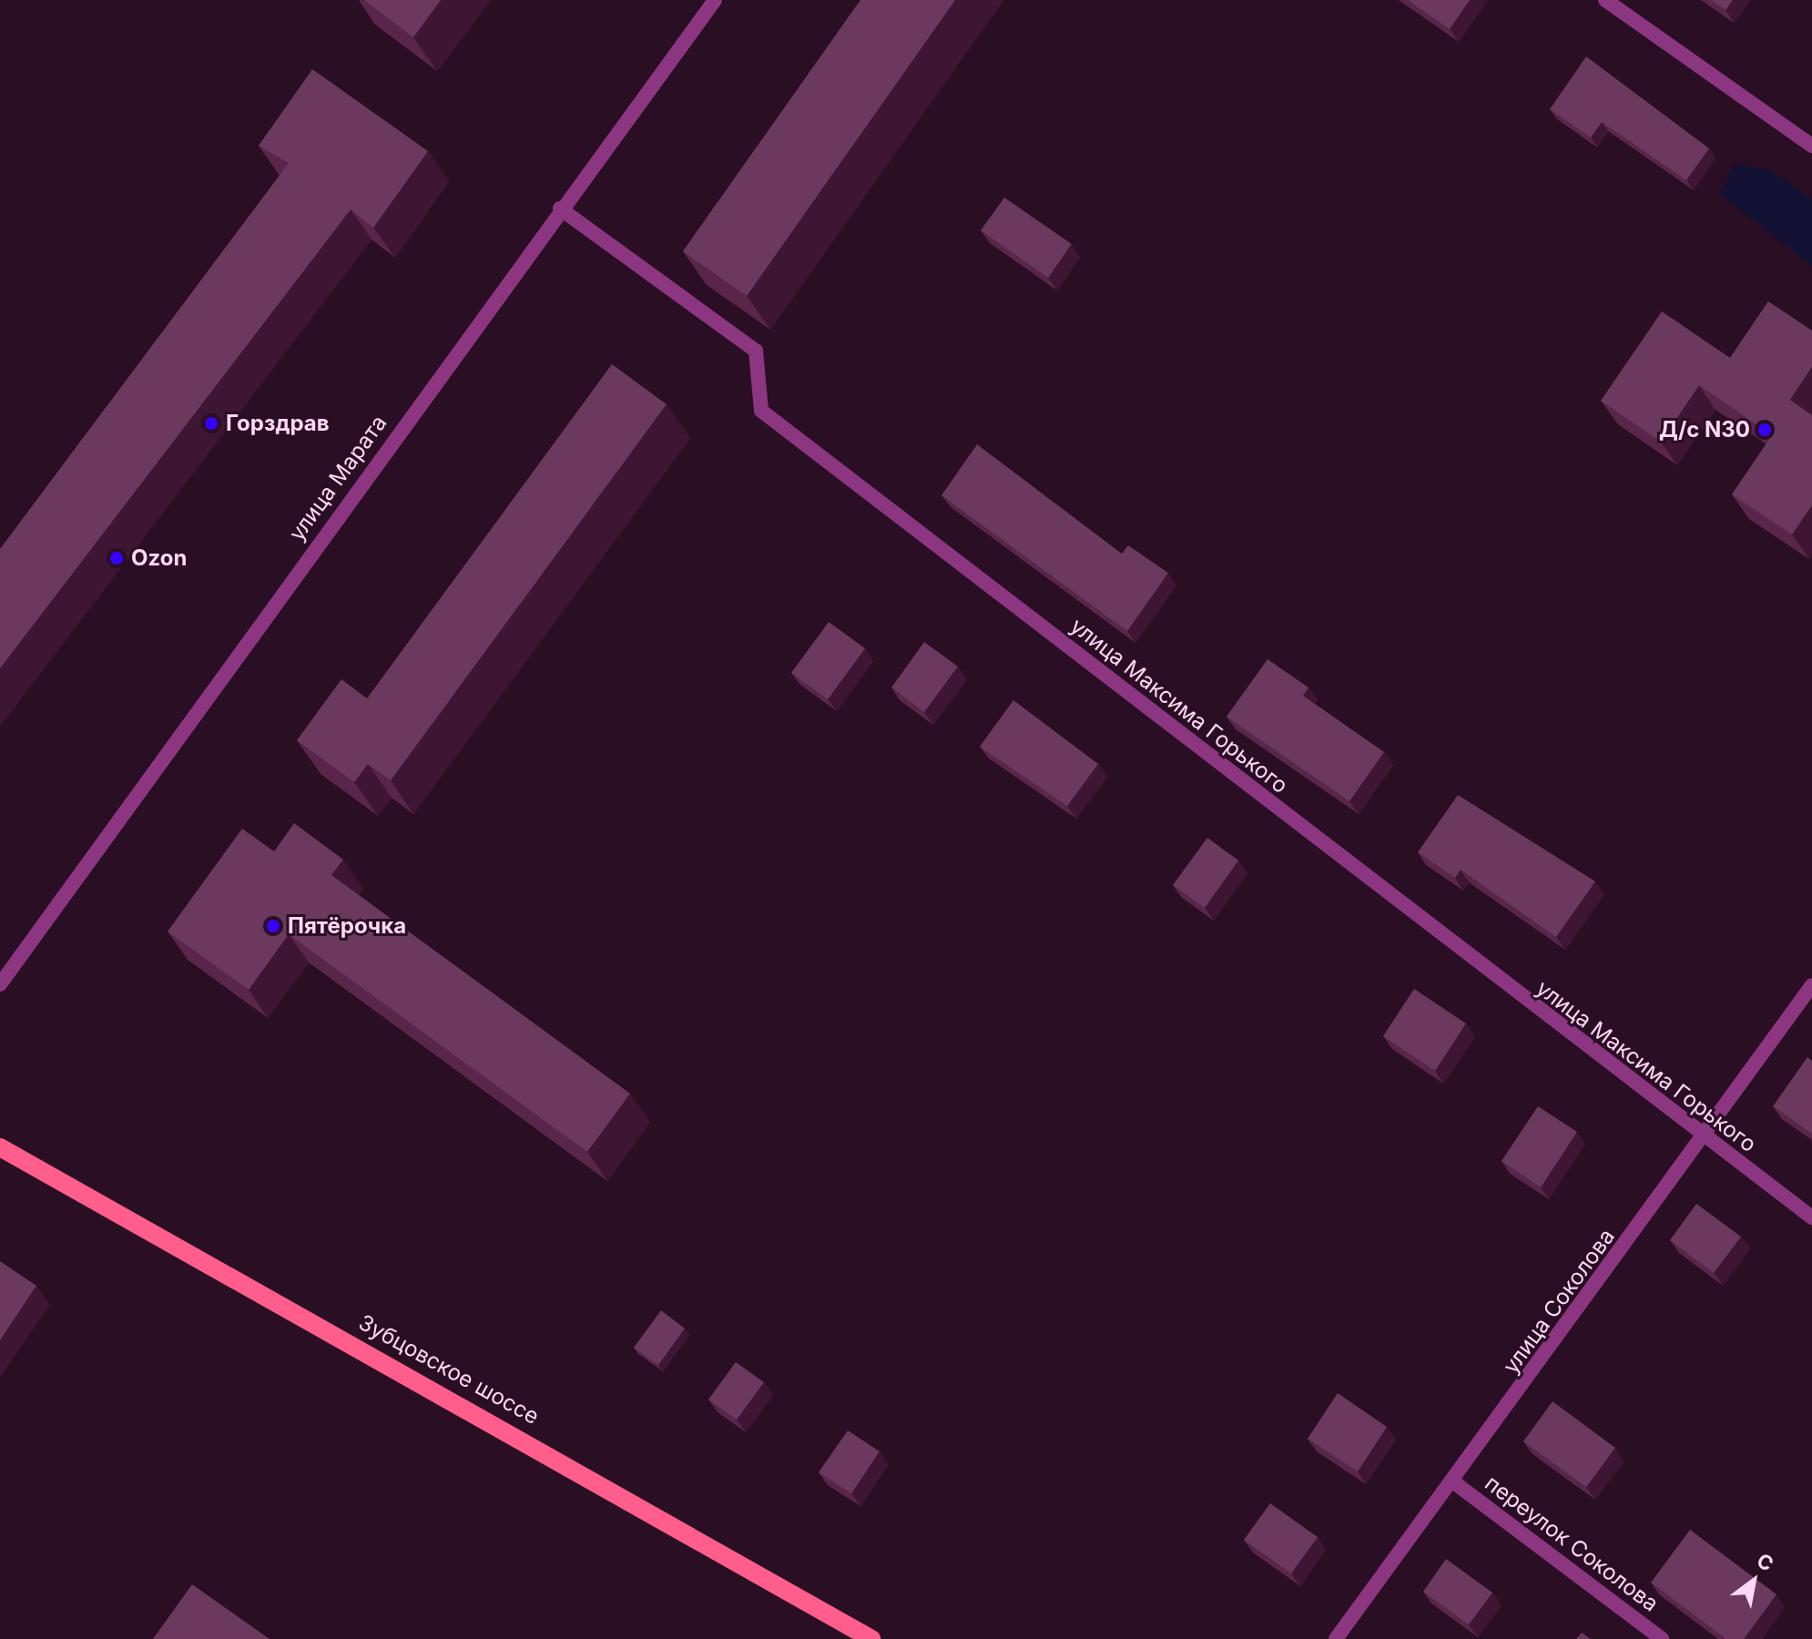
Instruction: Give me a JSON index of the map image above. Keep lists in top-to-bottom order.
{
  "streets": {
    "main road": ["Зубцовское шоссе"],
    "street": [
      "улица Марата",
      "улица Максима Горького",
      "улица Соколова",
      "переулок Соколова"
    ]
  },
  "crossings": [
    ["улица Марата", "улица Максима Горького"],
    ["улица Максима Горького", "улица Соколова"],
    ["улица Соколова", "переулок Соколова"]
  ],
  "places": [
    "Горздрав",
    "Д/с N30",
    "Ozon",
    "Пятёрочка"
  ],
  "north": "top right"
}
